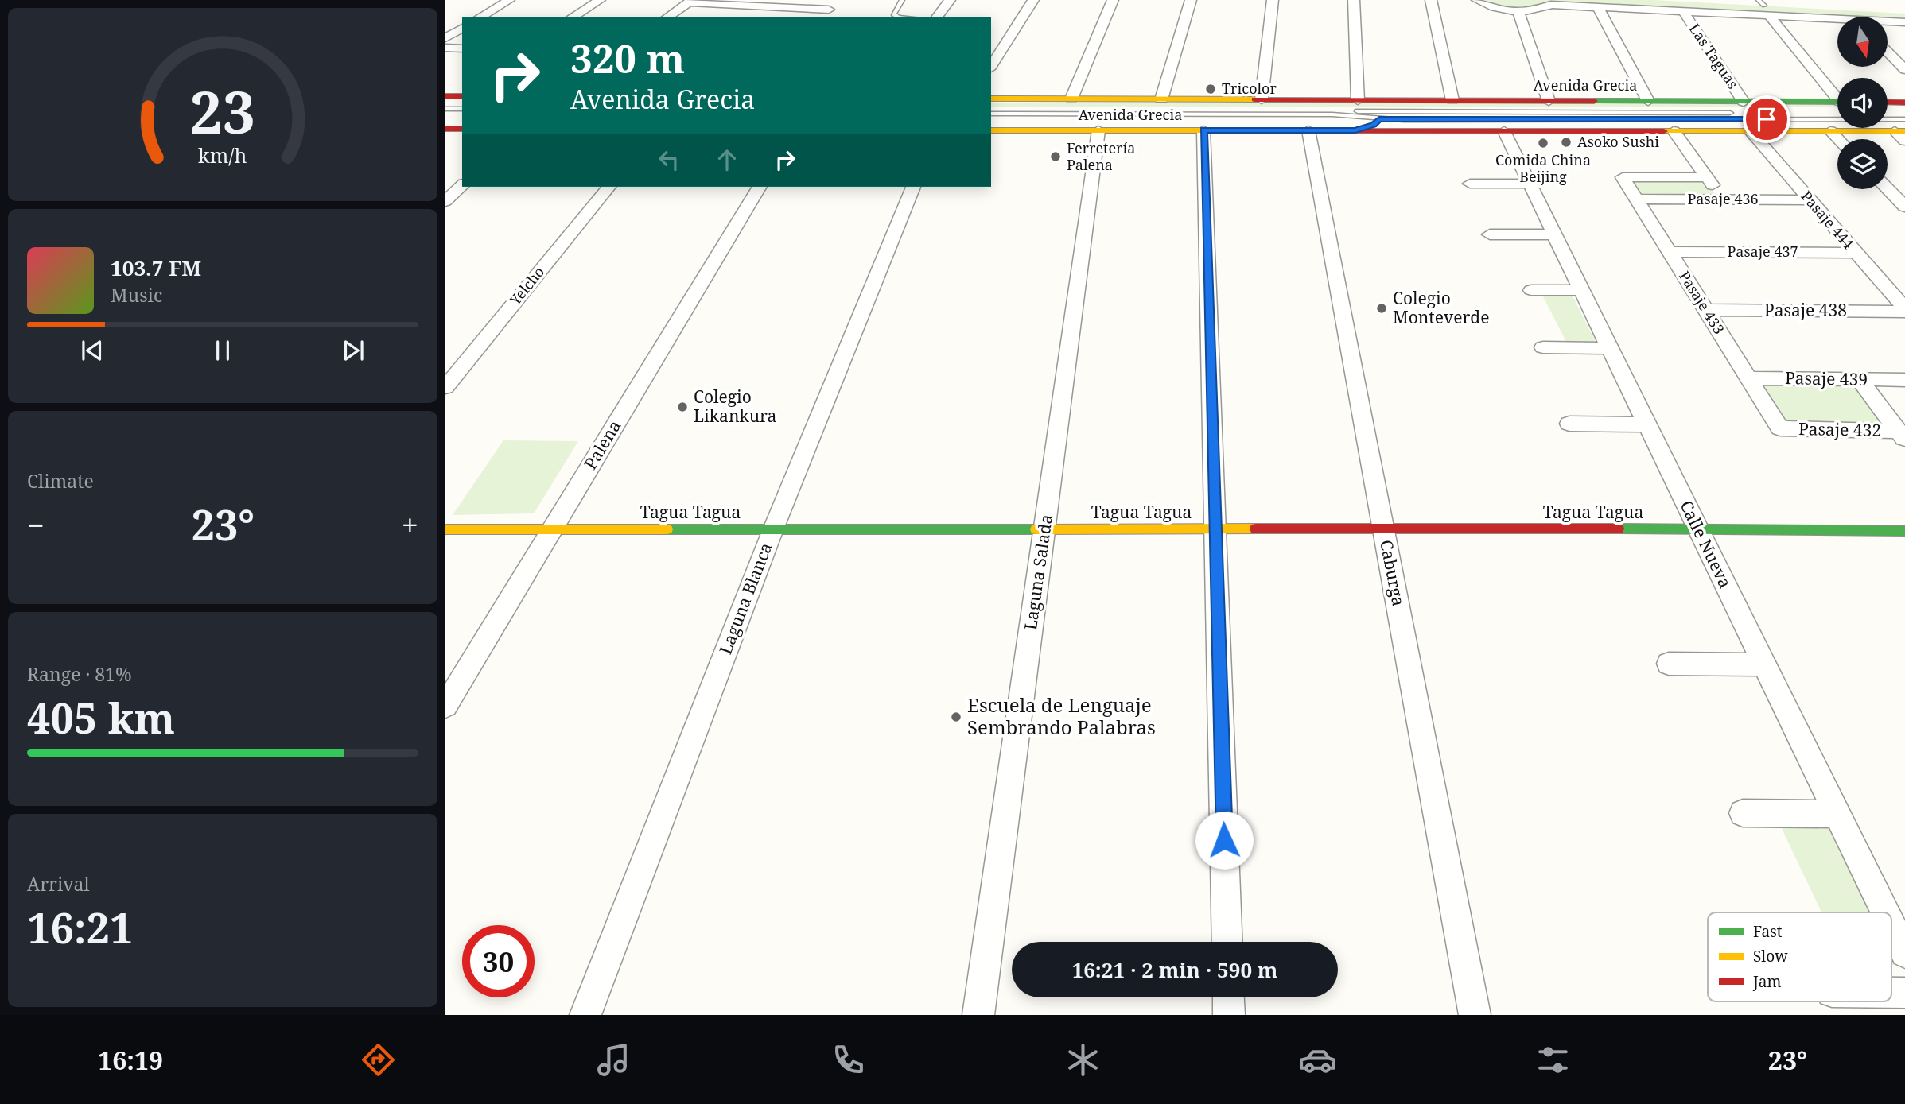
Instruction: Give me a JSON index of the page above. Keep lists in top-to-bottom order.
{
  "streets": {
    "main road": ["Avenida Grecia", "Tagua Tagua"],
    "street": [
      "Las Taguas",
      "Pasaje 436",
      "Pasaje 444",
      "Pasaje 437",
      "Yelcho",
      "Pasaje 433",
      "Pasaje 438",
      "Pasaje 439",
      "Pasaje 432",
      "Palena",
      "Calle Nueva",
      "Laguna Salada",
      "Caburga",
      "Laguna Blanca"
    ]
  },
  "crossings": [
    ["Las Taguas", "Avenida Grecia"],
    ["Avenida Grecia", "Pasaje 444"],
    ["Avenida Grecia", "Calle Nueva"],
    ["Avenida Grecia", "Laguna Salada"],
    ["Avenida Grecia", "Caburga"],
    ["Pasaje 436", "Pasaje 444"],
    ["Pasaje 436", "Pasaje 433"],
    ["Pasaje 444", "Pasaje 437"],
    ["Pasaje 444", "Pasaje 438"],
    ["Pasaje 437", "Pasaje 433"],
    ["Pasaje 433", "Pasaje 438"],
    ["Pasaje 433", "Pasaje 439"],
    ["Pasaje 433", "Pasaje 432"],
    ["Palena", "Tagua Tagua"],
    ["Tagua Tagua", "Calle Nueva"],
    ["Tagua Tagua", "Laguna Salada"],
    ["Tagua Tagua", "Caburga"],
    ["Tagua Tagua", "Laguna Blanca"]
  ],
  "places": [
    "Tricolor",
    "Asoko Sushi",
    "Comida China Beijing",
    "Ferretería Palena",
    "Colegio Monteverde",
    "Colegio Likankura",
    "Escuela de Lenguaje Sembrando Palabras"
  ],
  "legend": ["Fast", "Slow", "Jam"],
  "north": "bottom",
  "page": {
    "turn": ["320 m", "Avenida Grecia"],
    "song": ["103.7 FM", "Music"],
    "tile": [
      "Climate",
      ["Range · 81%", "405 km"],
      ["Arrival", "16:21"]
    ],
    "heat": ["−", "23°", "+"],
    "limit": "30",
    "trip": "16:21 · 2 min · 590 m",
    "tabs": ["16:19", "23°"],
    "gauge": ["23", "km/h"]
  }
}
